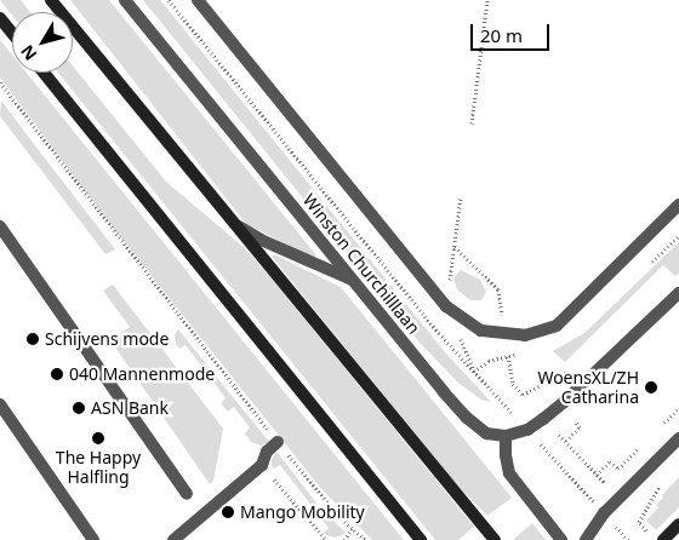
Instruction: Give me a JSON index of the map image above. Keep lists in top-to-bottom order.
{
  "streets": {
    "street": ["Winston Churchilllaan"]
  },
  "places": [
    "Schijvens mode",
    "040 Mannenmode",
    "WoensXL/ZH Catharina",
    "ASN Bank",
    "The Happy Halfling",
    "Mango Mobility"
  ],
  "scale_bar": "20 m",
  "north": "bottom left"
}
